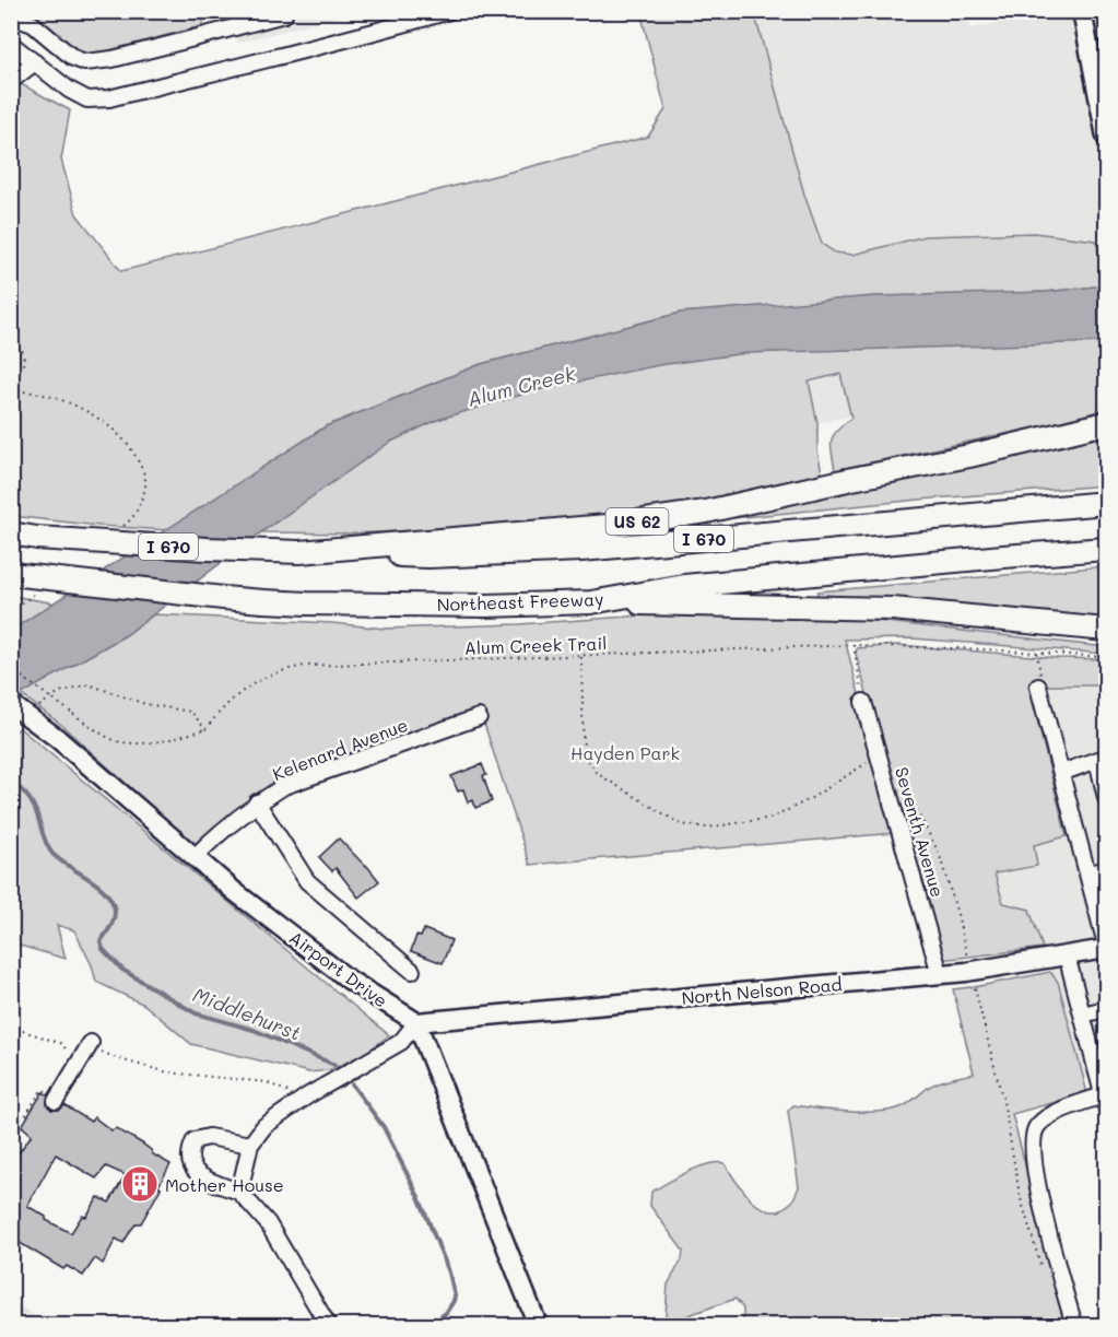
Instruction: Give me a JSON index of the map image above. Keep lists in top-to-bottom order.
{
  "streets": {
    "highway": ["US 62", "I 670", "Northeast Freeway"],
    "main road": ["Airport Drive", "North Nelson Road"],
    "street": ["Kelenard Avenue", "Seventh Avenue"],
    "path": ["Alum Creek Trail"]
  },
  "crossings": [
    ["US 62", "I 670"],
    ["Kelenard Avenue", "Airport Drive"],
    ["Seventh Avenue", "North Nelson Road"],
    ["Airport Drive", "North Nelson Road"]
  ],
  "water": ["Alum Creek", "Middlehurst"],
  "parks": ["Hayden Park"],
  "places": {
    "building": ["Mother House"]
  }
}
